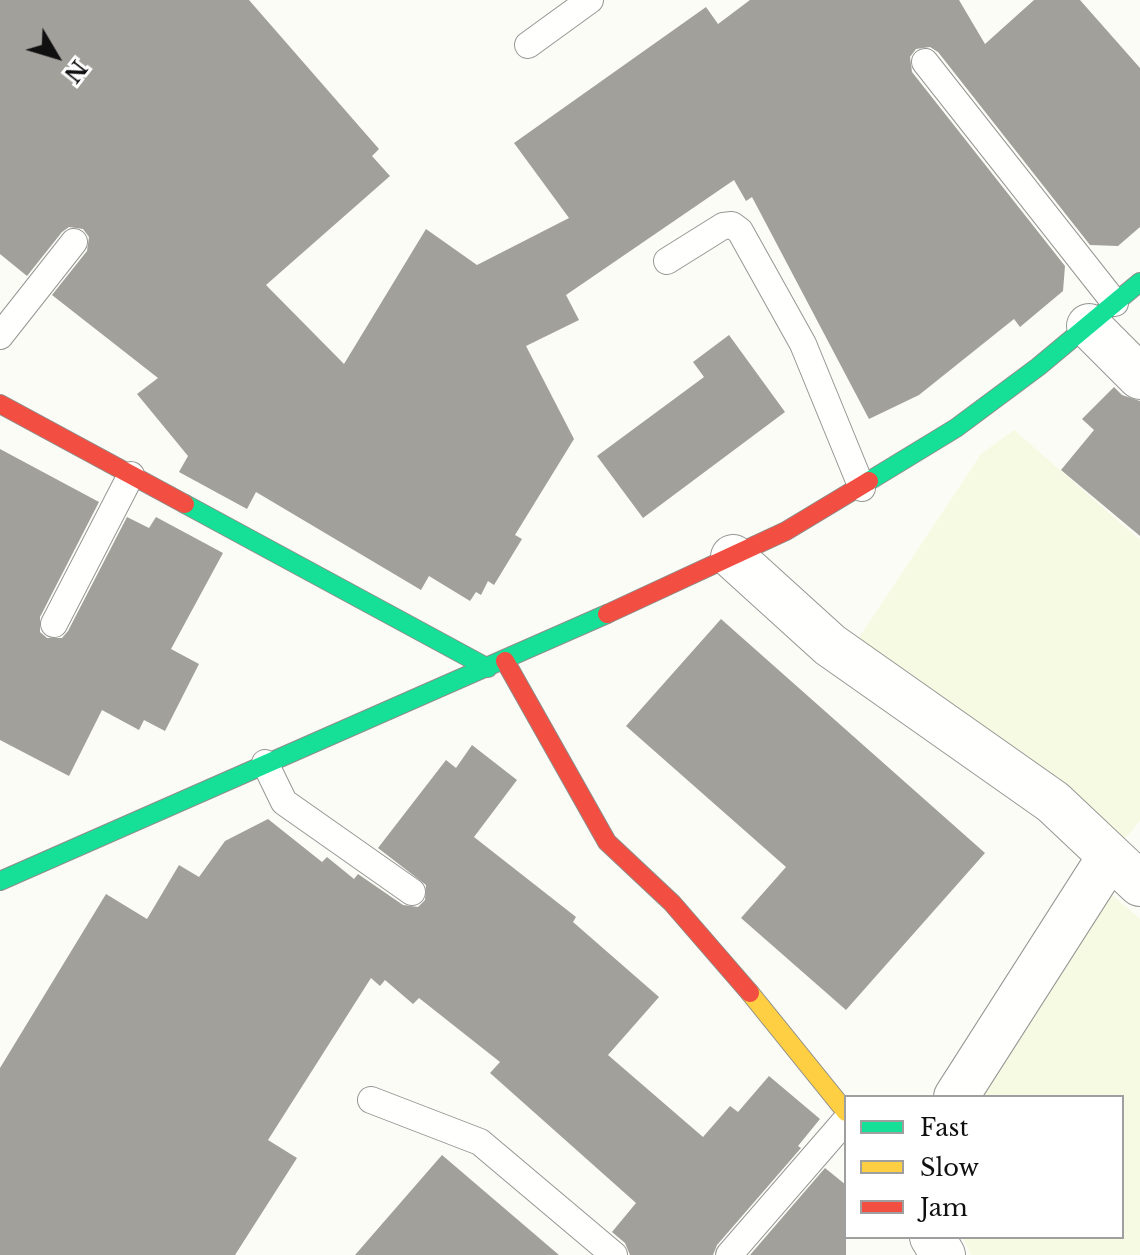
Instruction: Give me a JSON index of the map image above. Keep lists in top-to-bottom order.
{
  "legend": ["Fast", "Slow", "Jam"],
  "north": "bottom right"
}
